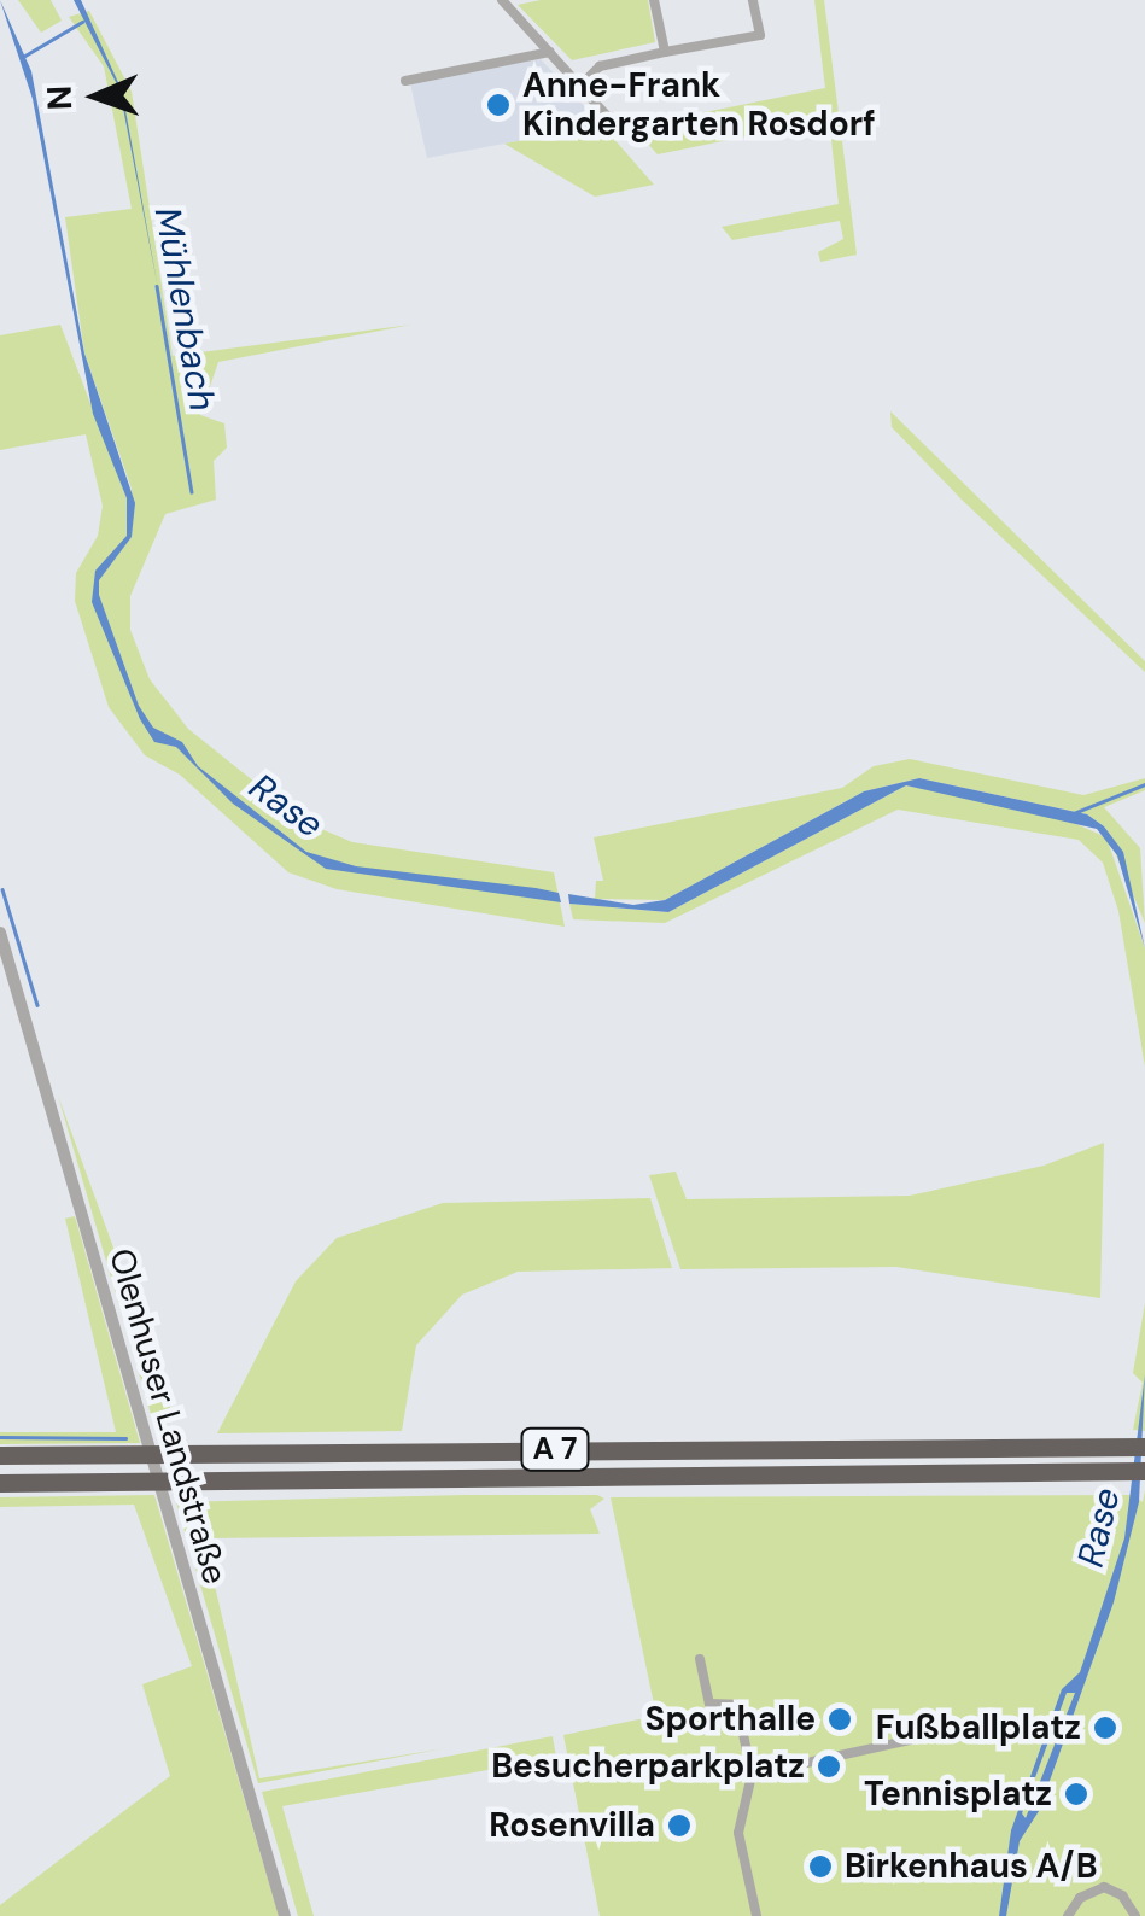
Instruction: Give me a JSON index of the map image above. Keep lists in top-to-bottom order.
{
  "streets": {
    "highway": ["A 7"],
    "street": ["Olenhuser Landstraße"]
  },
  "water": ["Mühlenbach", "Rase"],
  "places": [
    "Anne-Frank Kindergarten Rosdorf",
    "Sporthalle",
    "Fußballplatz",
    "Besucherparkplatz",
    "Tennisplatz",
    "Rosenvilla",
    "Birkenhaus A/B"
  ],
  "north": "left"
}
